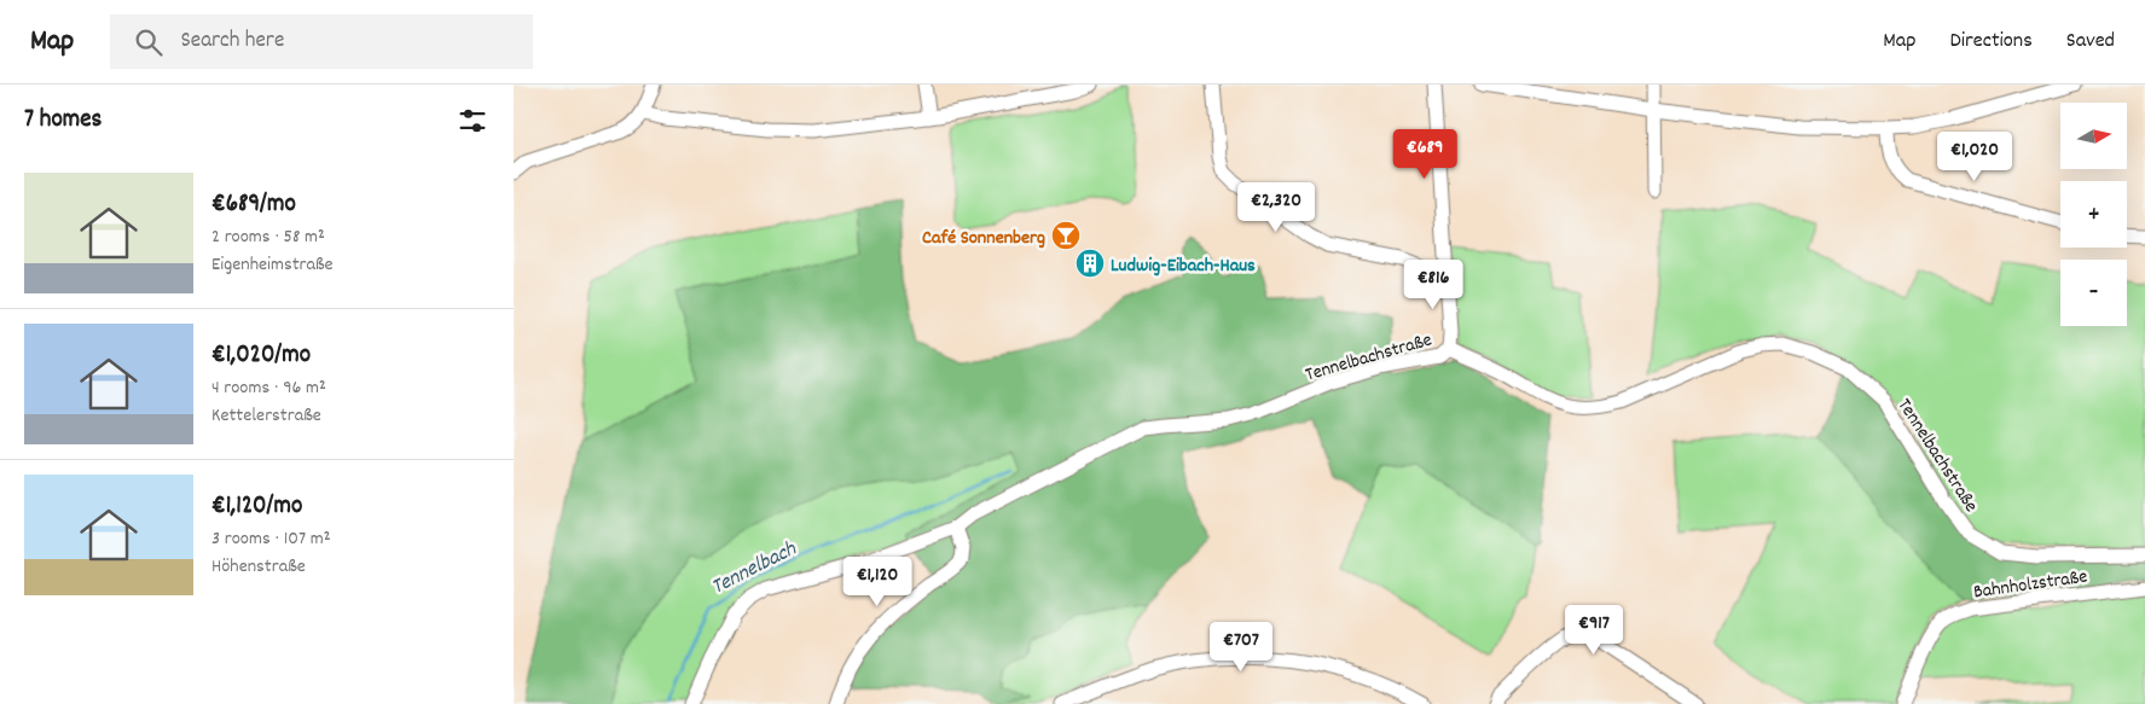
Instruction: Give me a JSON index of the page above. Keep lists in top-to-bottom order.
{
  "streets": {
    "street": ["Tennelbachstraße", "Bahnholzstraße"]
  },
  "water": ["Tennelbach"],
  "places": {
    "bar": ["Café Sonnenberg"],
    "building": ["Ludwig-Eibach-Haus"]
  },
  "north": "right",
  "page": {
    "header": "Map",
    "search": "Search here",
    "nav": ["Map", "Directions", "Saved"],
    "heading": "7 homes",
    "map_buttons": ["+", "−"],
    "price": [
      "€689",
      "€1,020",
      "€2,320",
      "€816",
      "€1,120",
      "€917",
      "€707"
    ],
    "list": [
      {
        "name": "€689/mo",
        "note": "2 rooms · 58 m² · Eigenheimstraße"
      },
      {
        "name": "€1,020/mo",
        "note": "4 rooms · 96 m² · Kettelerstraße"
      },
      {
        "name": "€1,120/mo",
        "note": "3 rooms · 107 m² · Höhenstraße"
      }
    ]
  }
}
